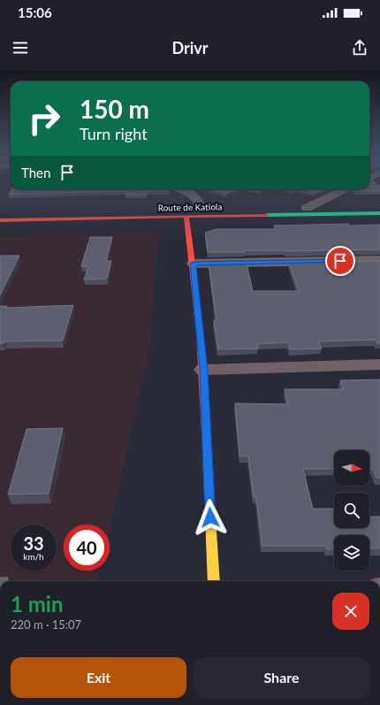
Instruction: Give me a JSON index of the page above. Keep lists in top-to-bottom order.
{
  "streets": {
    "main road": ["Route de Katiola"]
  },
  "north": "right",
  "page": {
    "status": "15:06",
    "header": "Drivr",
    "turn": ["150 m", "Turn right"],
    "then": "Then",
    "speed": "33 km/h",
    "limit": "40",
    "heading": ["1 min", "220 m · 15:07"],
    "buttons": ["Exit", "Share"]
  }
}
